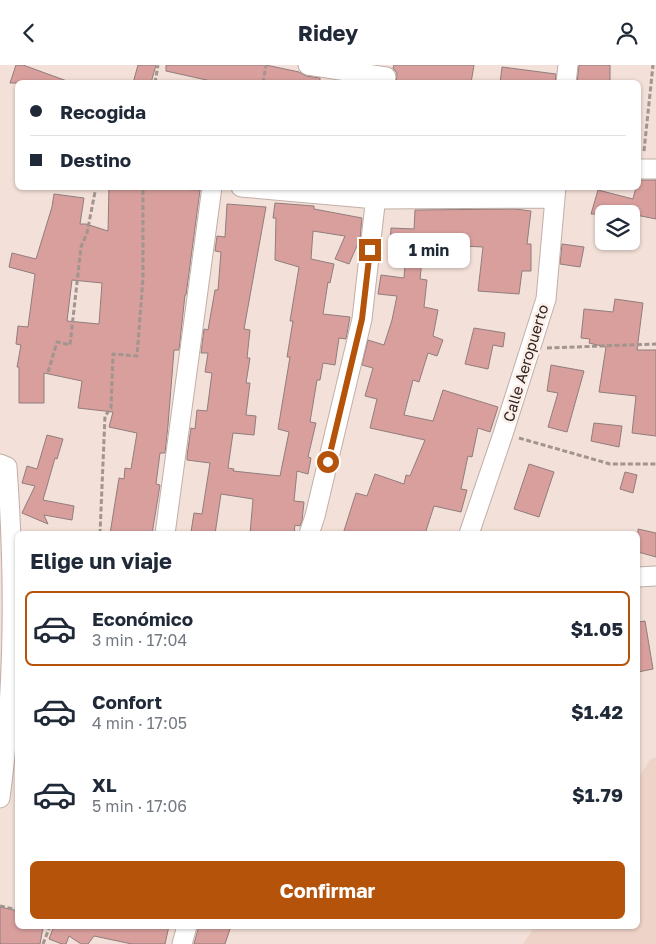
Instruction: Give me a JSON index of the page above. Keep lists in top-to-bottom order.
{
  "streets": {
    "street": ["Calle Aeropuerto"]
  },
  "page": {
    "header": "Ridey",
    "banner": ["Recogida", "Destino"],
    "bubble": "1 min",
    "heading": "Elige un viaje",
    "list": [
      {
        "name": "Económico",
        "note": "3 min · 17:04",
        "value": "$1.05"
      },
      {
        "name": "Confort",
        "note": "4 min · 17:05",
        "value": "$1.42"
      },
      {
        "name": "XL",
        "note": "5 min · 17:06",
        "value": "$1.79"
      }
    ],
    "buttons": "Confirmar"
  }
}
